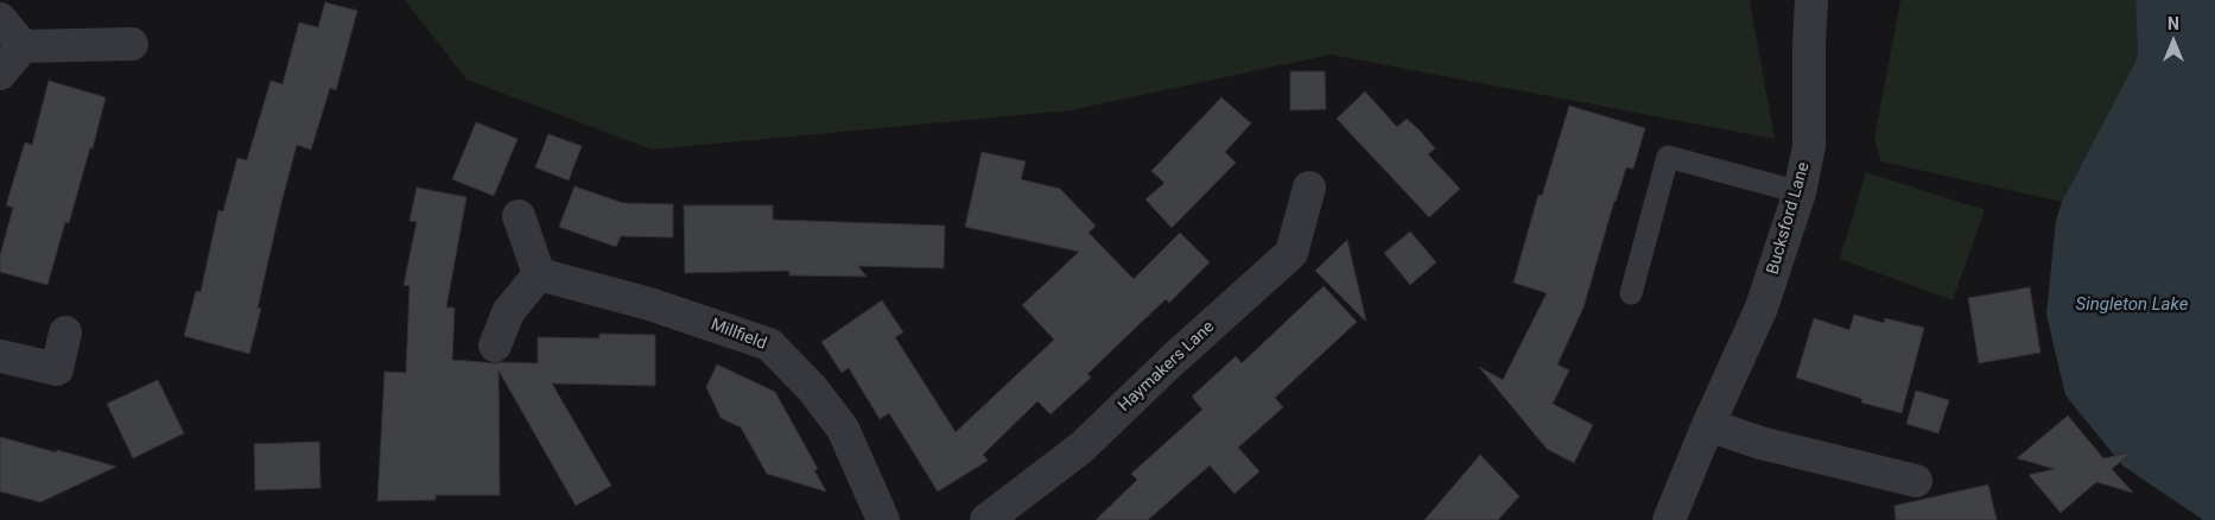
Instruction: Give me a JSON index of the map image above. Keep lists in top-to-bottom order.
{
  "streets": {
    "street": ["Bucksford Lane", "Millfield", "Haymakers Lane"]
  },
  "water": ["Singleton Lake"],
  "north": "top"
}
